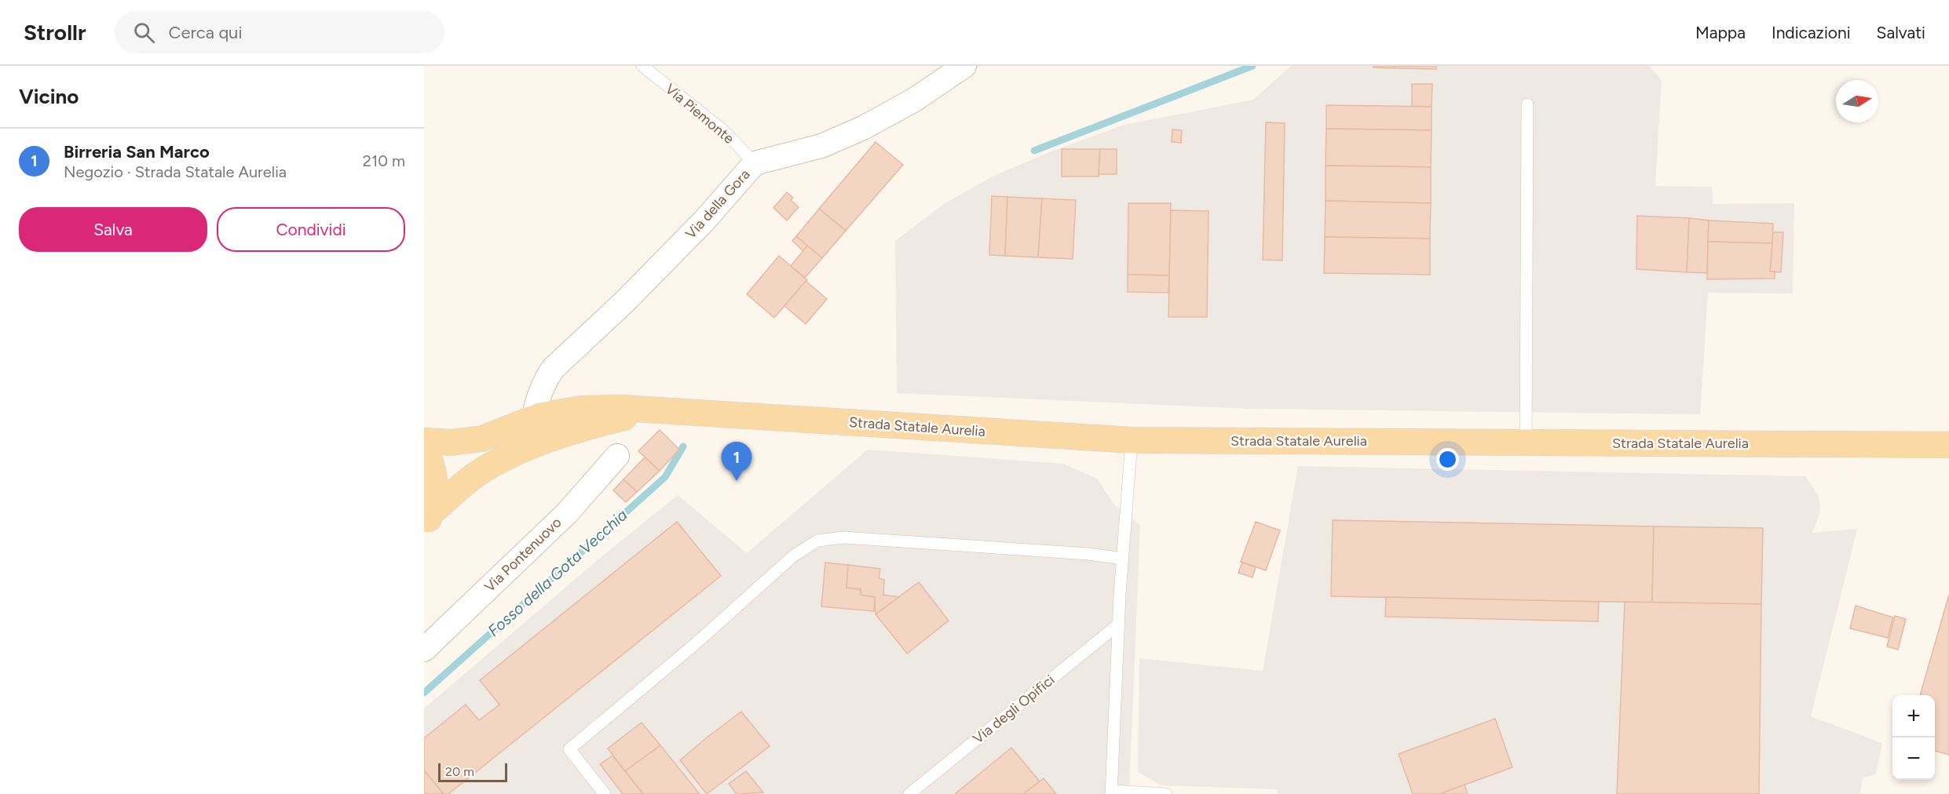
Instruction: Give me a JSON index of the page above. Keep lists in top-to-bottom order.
{
  "streets": {
    "main road": ["Strada Statale Aurelia"],
    "street": ["Via della Gora", "Via Pontenuovo"],
    "lane": ["Via Piemonte", "Via degli Opifici"]
  },
  "crossings": [
    ["Via Piemonte", "Via della Gora"],
    ["Via della Gora", "Strada Statale Aurelia"]
  ],
  "water": ["Fosso della Gota Vecchia"],
  "scale_bar": "20 m",
  "north": "right",
  "page": {
    "header": "Strollr",
    "search": "Cerca qui",
    "nav": ["Mappa", "Indicazioni", "Salvati"],
    "heading": "Vicino",
    "list": [
      {
        "mark": "1",
        "name": "Birreria San Marco",
        "note": "Negozio · Strada Statale Aurelia",
        "value": "210 m"
      }
    ],
    "buttons": ["Salva", "Condividi"],
    "pins": "1",
    "map_buttons": ["+", "−"],
    "scale": "20 m"
  }
}
